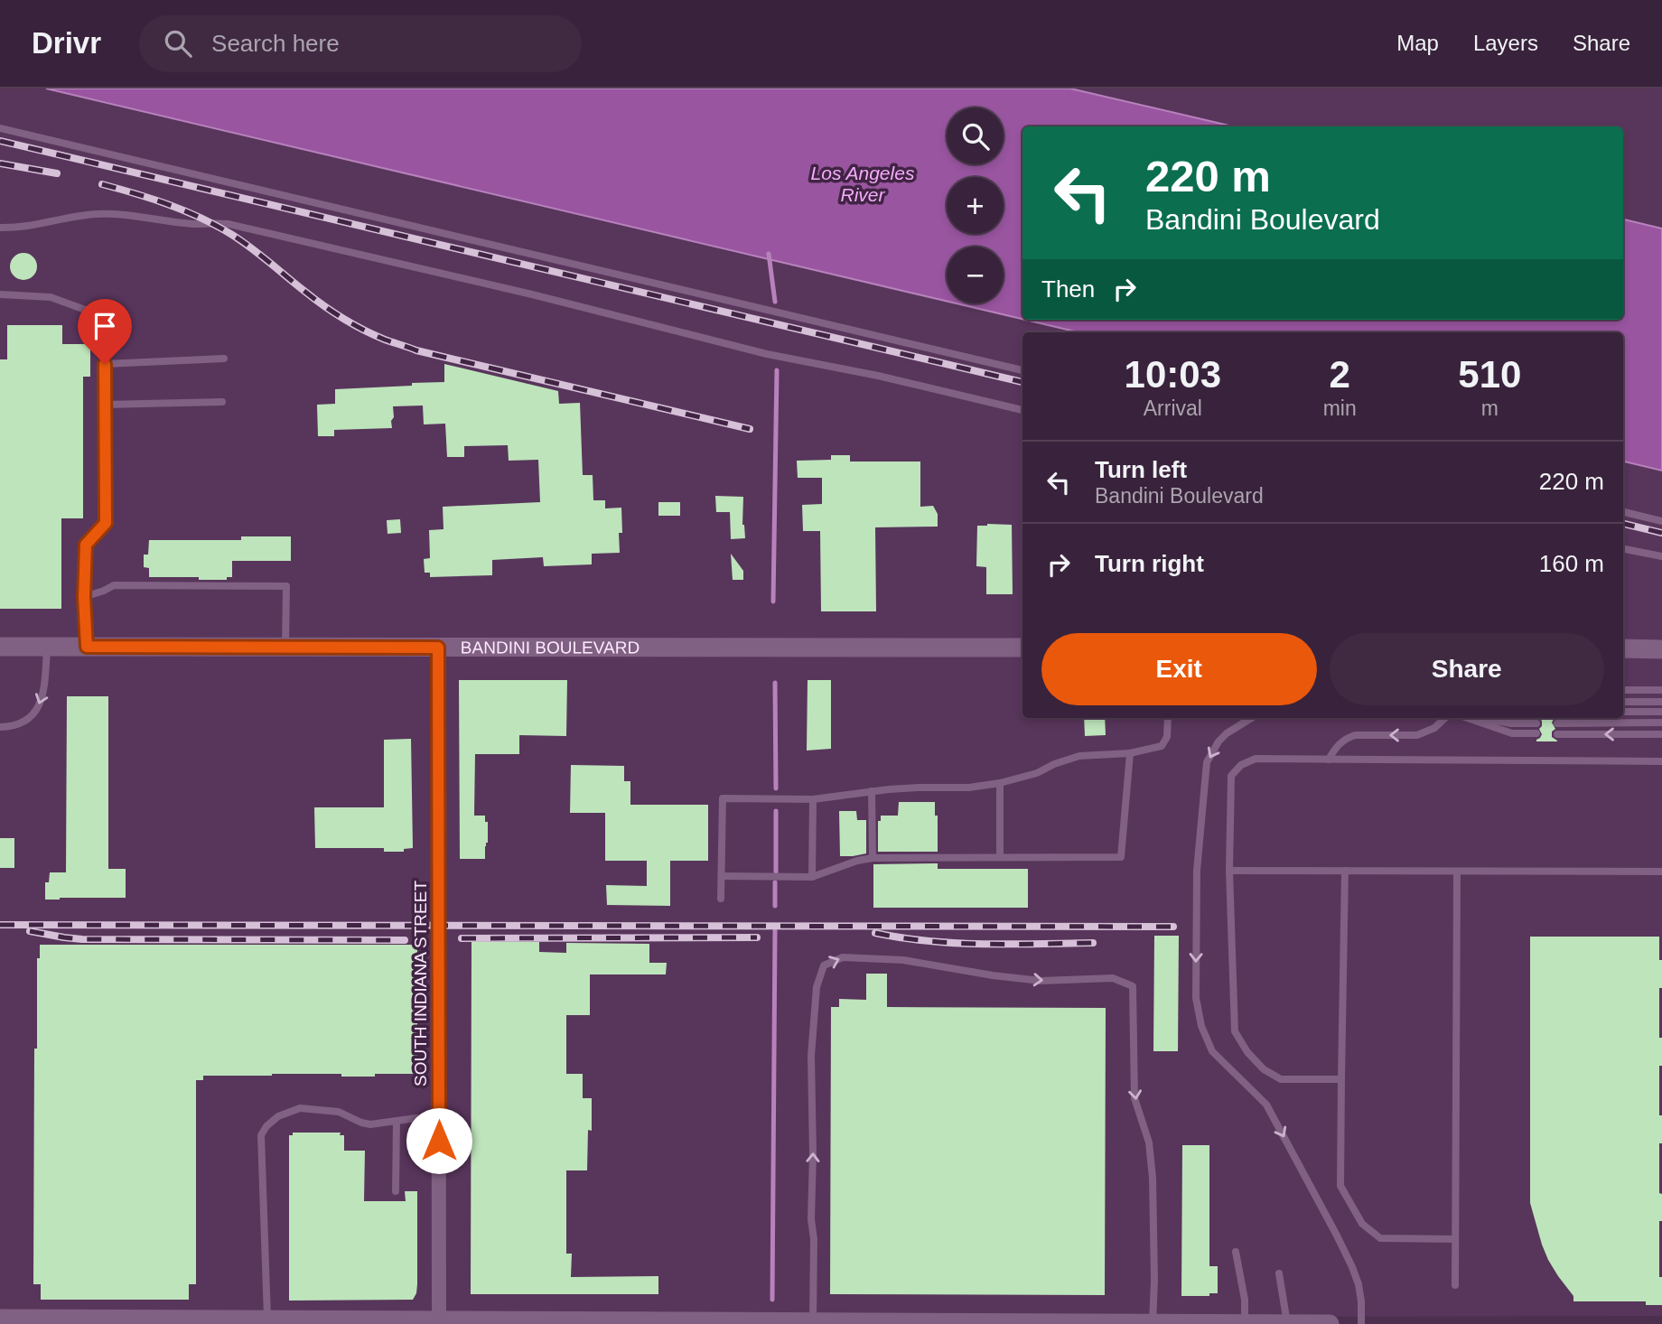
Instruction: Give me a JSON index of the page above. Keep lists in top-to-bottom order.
{
  "streets": {
    "street": ["BANDINI BOULEVARD", "SOUTH INDIANA STREET"]
  },
  "crossings": [
    ["BANDINI BOULEVARD", "SOUTH INDIANA STREET"]
  ],
  "water": ["Los Angeles River"],
  "page": {
    "header": "Drivr",
    "search": "Search here",
    "nav": ["Map", "Layers", "Share"],
    "map_buttons": ["+", "−"],
    "turn": ["220 m", "Bandini Boulevard"],
    "then": "Then",
    "eta": [
      "10:03",
      "Arrival",
      "2",
      "min",
      "510",
      "m"
    ],
    "list": [
      {
        "name": "Turn left",
        "note": "Bandini Boulevard",
        "value": "220 m"
      },
      {
        "name": "Turn right",
        "value": "160 m"
      }
    ],
    "buttons": ["Exit", "Share"]
  }
}
